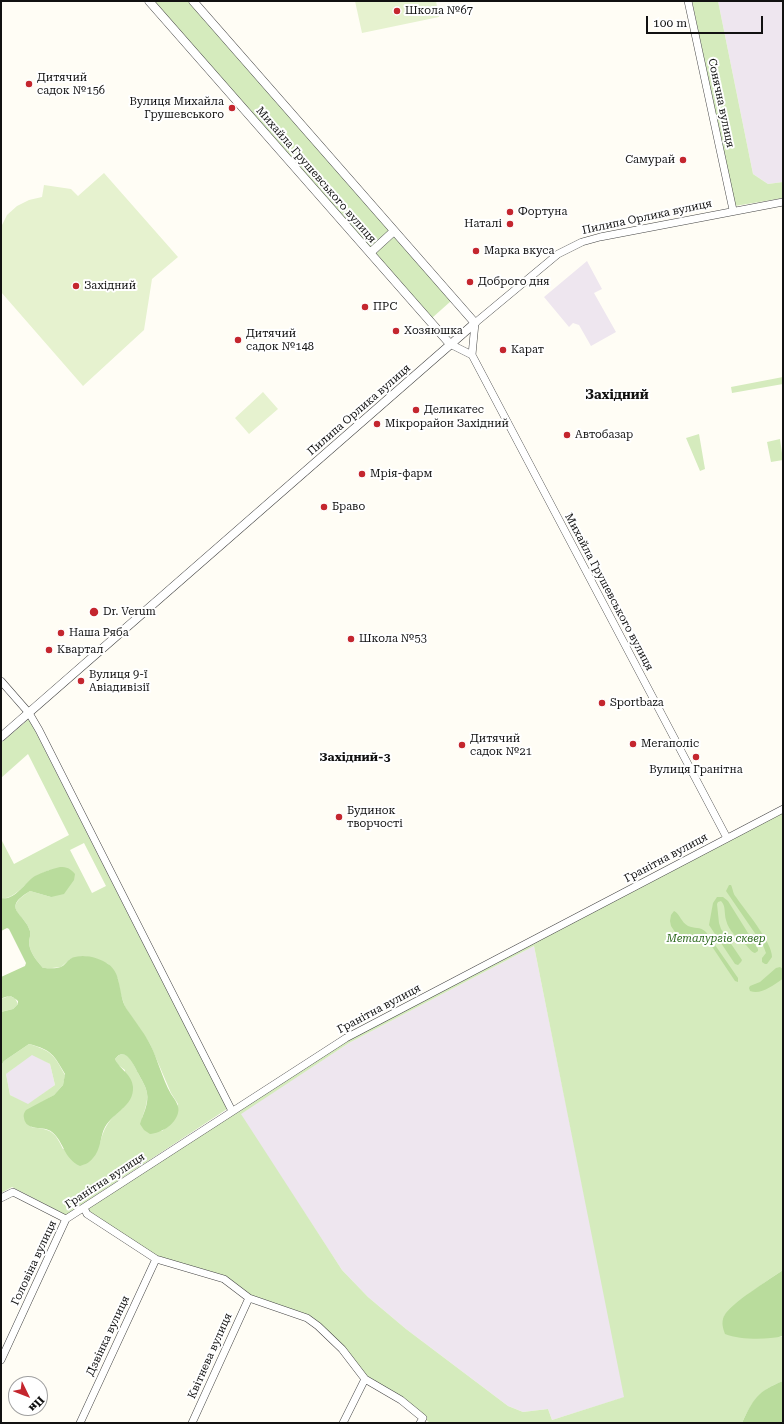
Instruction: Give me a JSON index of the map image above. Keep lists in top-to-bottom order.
{
  "streets": {
    "street": [
      "Сонячна вулиця",
      "Михайла Грушевського вулиця",
      "Пилипа Орлика вулиця",
      "Гранітна вулиця",
      "Головіна вулиця",
      "Дзвінка вулиця",
      "Квітнева вулиця"
    ]
  },
  "crossings": [
    ["Сонячна вулиця", "Пилипа Орлика вулиця"],
    ["Михайла Грушевського вулиця", "Пилипа Орлика вулиця"],
    ["Михайла Грушевського вулиця", "Гранітна вулиця"],
    ["Гранітна вулиця", "Головіна вулиця"]
  ],
  "districts": ["Західний", "Західний-3"],
  "parks": ["Металургів сквер"],
  "places": [
    "Школа №67",
    "Дитячий садок №156",
    "Вулиця Михайла Грушевського",
    "Самурай",
    "Фортуна",
    "Наталі",
    "Марка вкуса",
    "Доброго дня",
    "Західний",
    "ПРС",
    "Хозяюшка",
    "Дитячий садок №148",
    "Карат",
    "Деликатес",
    "Мікрорайон Західний",
    "Автобазар",
    "Мрія-фарм",
    "Браво",
    "Dr. Verum",
    "Наша Ряба",
    "Школа №53",
    "Квартал",
    "Вулиця 9-ї Авіадивізії",
    "Sportbaza",
    "Мегаполіс",
    "Дитячий садок №21",
    "Вулиця Гранітна",
    "Будинок творчості"
  ],
  "scale_bar": "100 m",
  "north": "bottom right"
}
